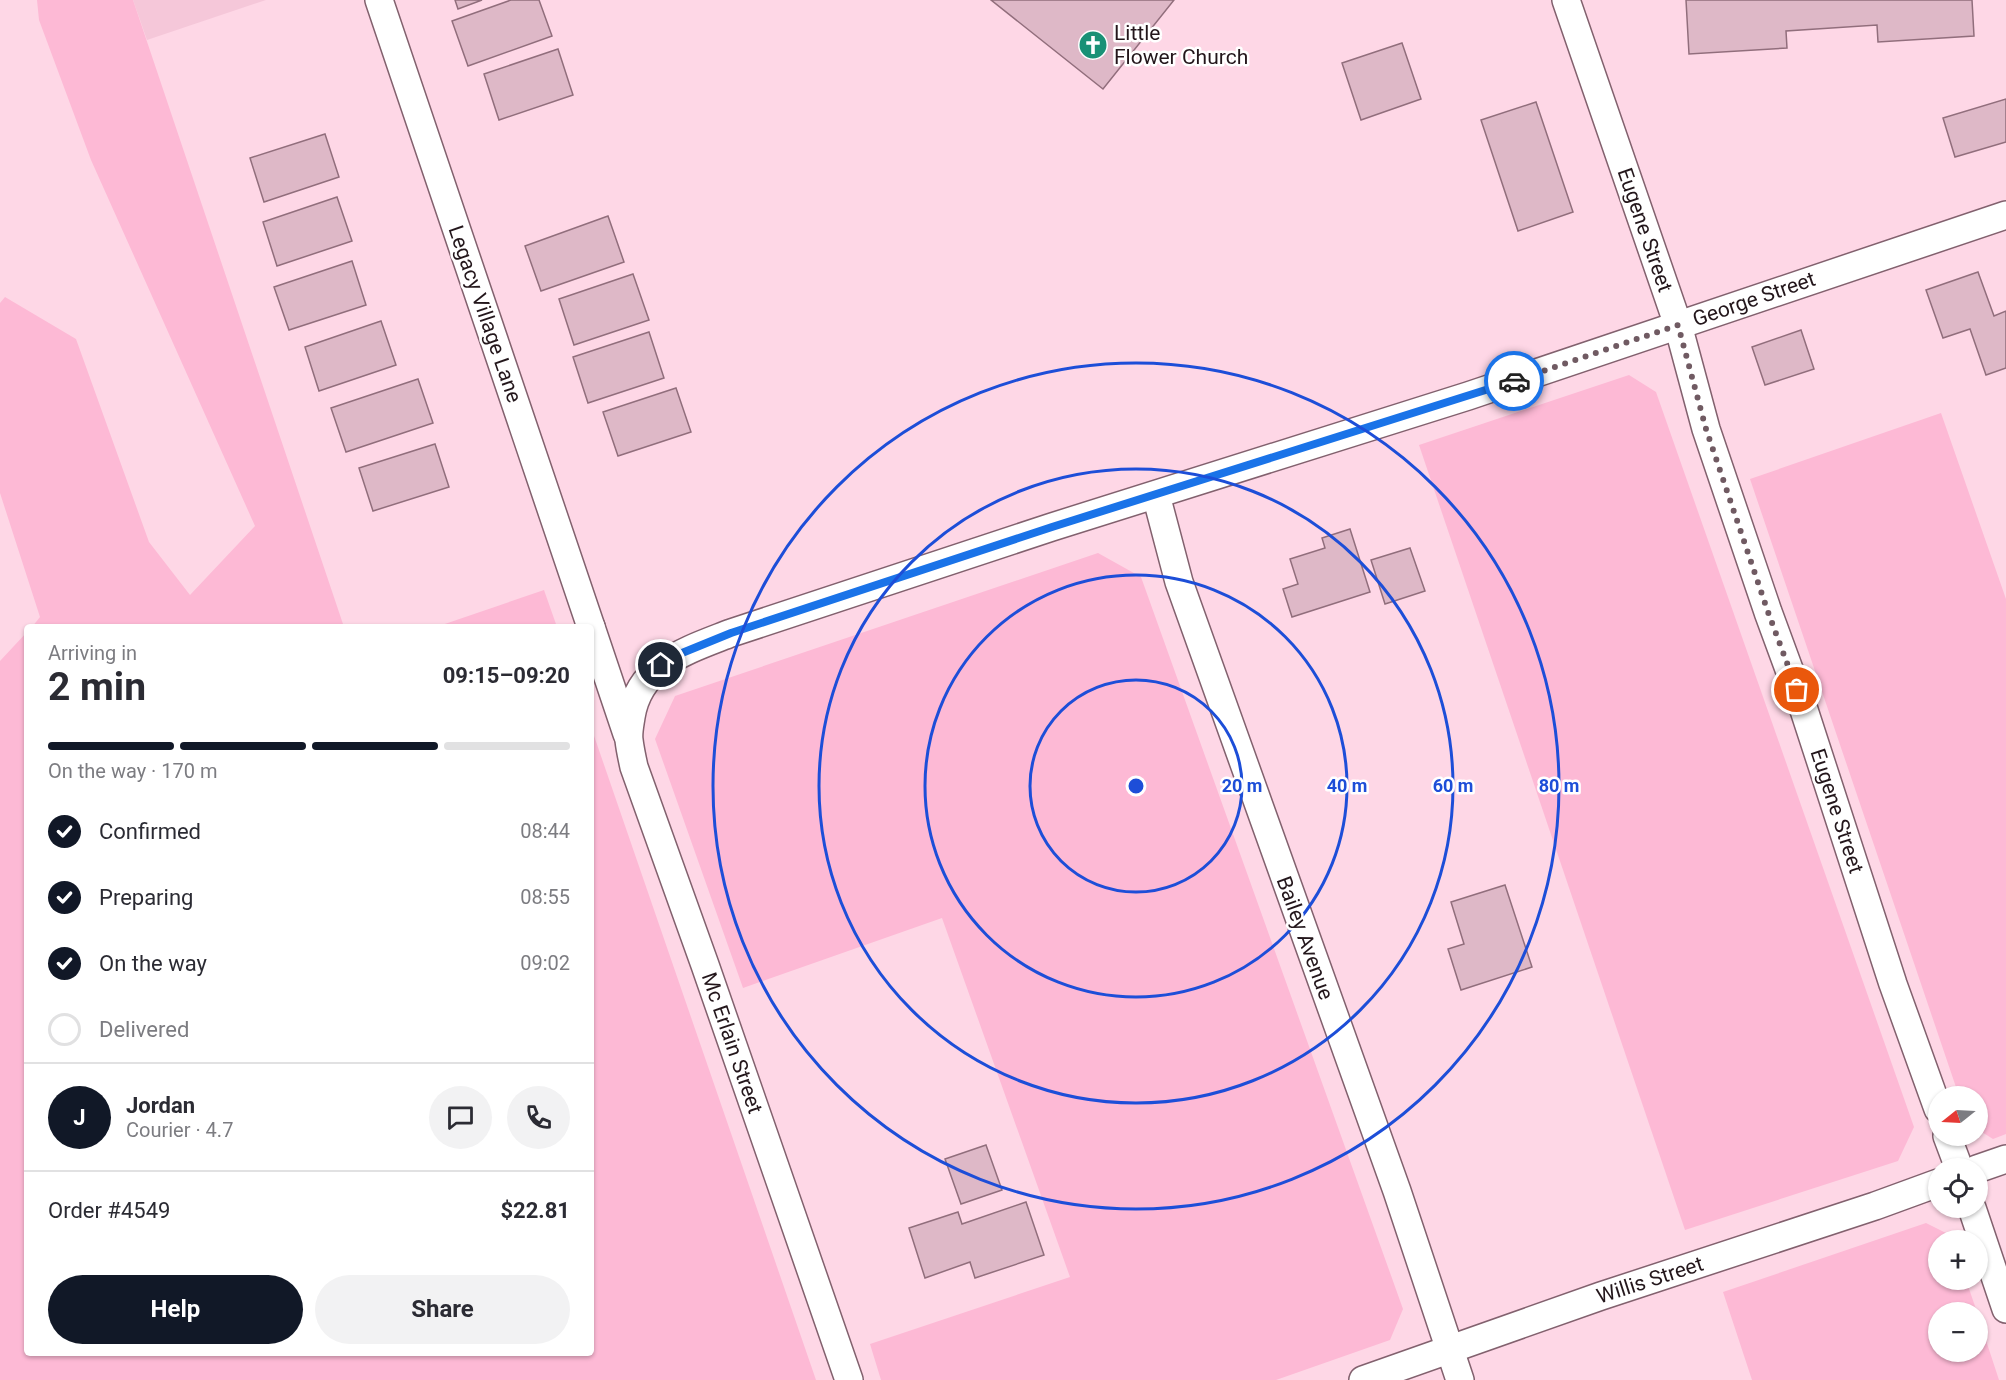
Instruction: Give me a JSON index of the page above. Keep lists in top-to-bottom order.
{
  "streets": {
    "street": [
      "Eugene Street",
      "George Street",
      "Legacy Village Lane",
      "Bailey Avenue",
      "Mc Erlain Street",
      "Willis Street"
    ]
  },
  "crossings": [
    ["Eugene Street", "George Street"],
    ["George Street", "Bailey Avenue"],
    ["George Street", "Mc Erlain Street"],
    ["Legacy Village Lane", "Mc Erlain Street"],
    ["Bailey Avenue", "Willis Street"]
  ],
  "places": {
    "church": ["Little Flower Church"]
  },
  "north": "left",
  "page": {
    "heading": ["2 min", "Arriving in", "09:15–09:20"],
    "panel": [
      "Jordan",
      "Courier · 4.7",
      "Order #4549",
      "$22.81"
    ],
    "bar": "On the way · 170 m",
    "list": [
      ["Confirmed", "08:44"],
      ["Preparing", "08:55"],
      ["On the way", "09:02"],
      "Delivered"
    ],
    "map_buttons": ["+", "−"],
    "round": "J",
    "buttons": ["Help", "Share"]
  },
  "rings": [
    "20 m",
    "40 m",
    "60 m",
    "80 m"
  ]
}
